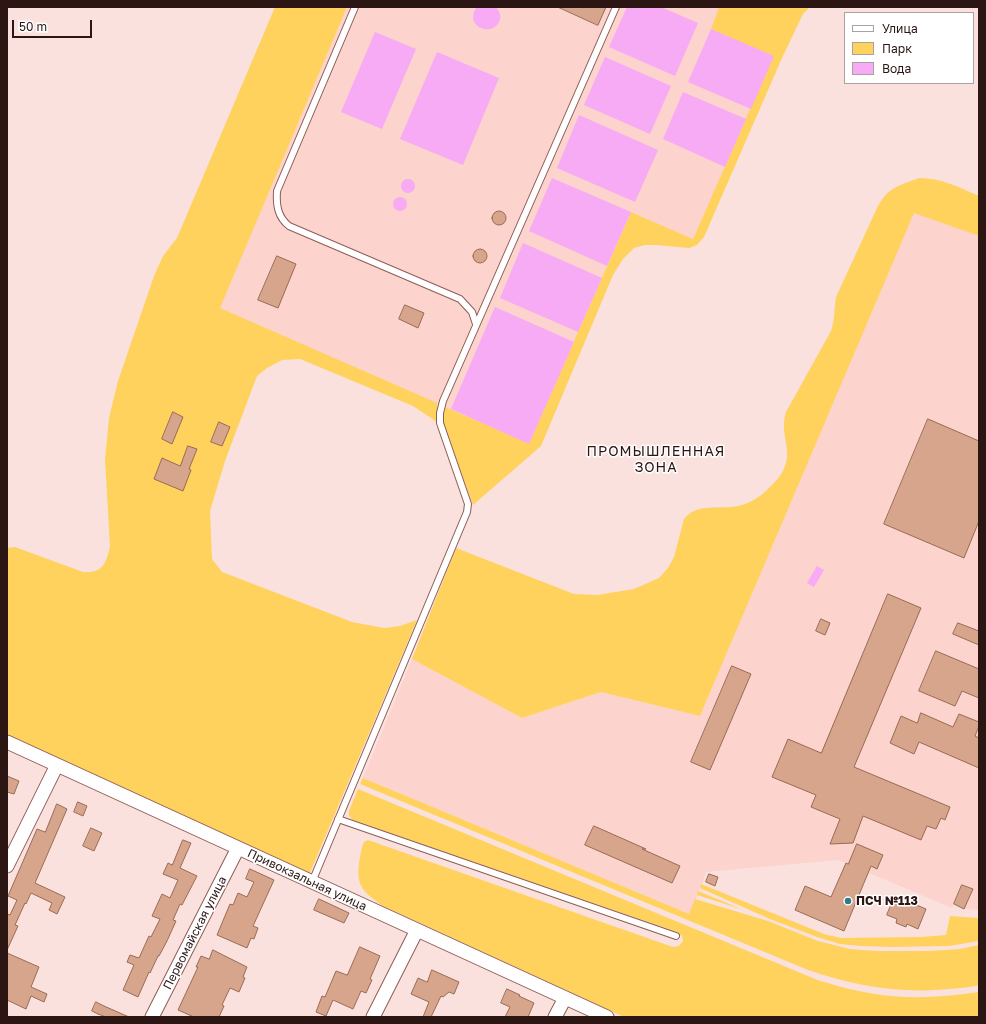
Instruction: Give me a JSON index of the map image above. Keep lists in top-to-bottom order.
{
  "streets": {
    "street": ["Привокзальная улица", "Первомайская улица"]
  },
  "crossings": [
    ["Привокзальная улица", "Первомайская улица"]
  ],
  "districts": ["ПРОМЫШЛЕННАЯ ЗОНА"],
  "places": ["ПСЧ №113"],
  "legend": ["Улица", "Парк", "Вода"],
  "scale_bar": "50 m"
}
